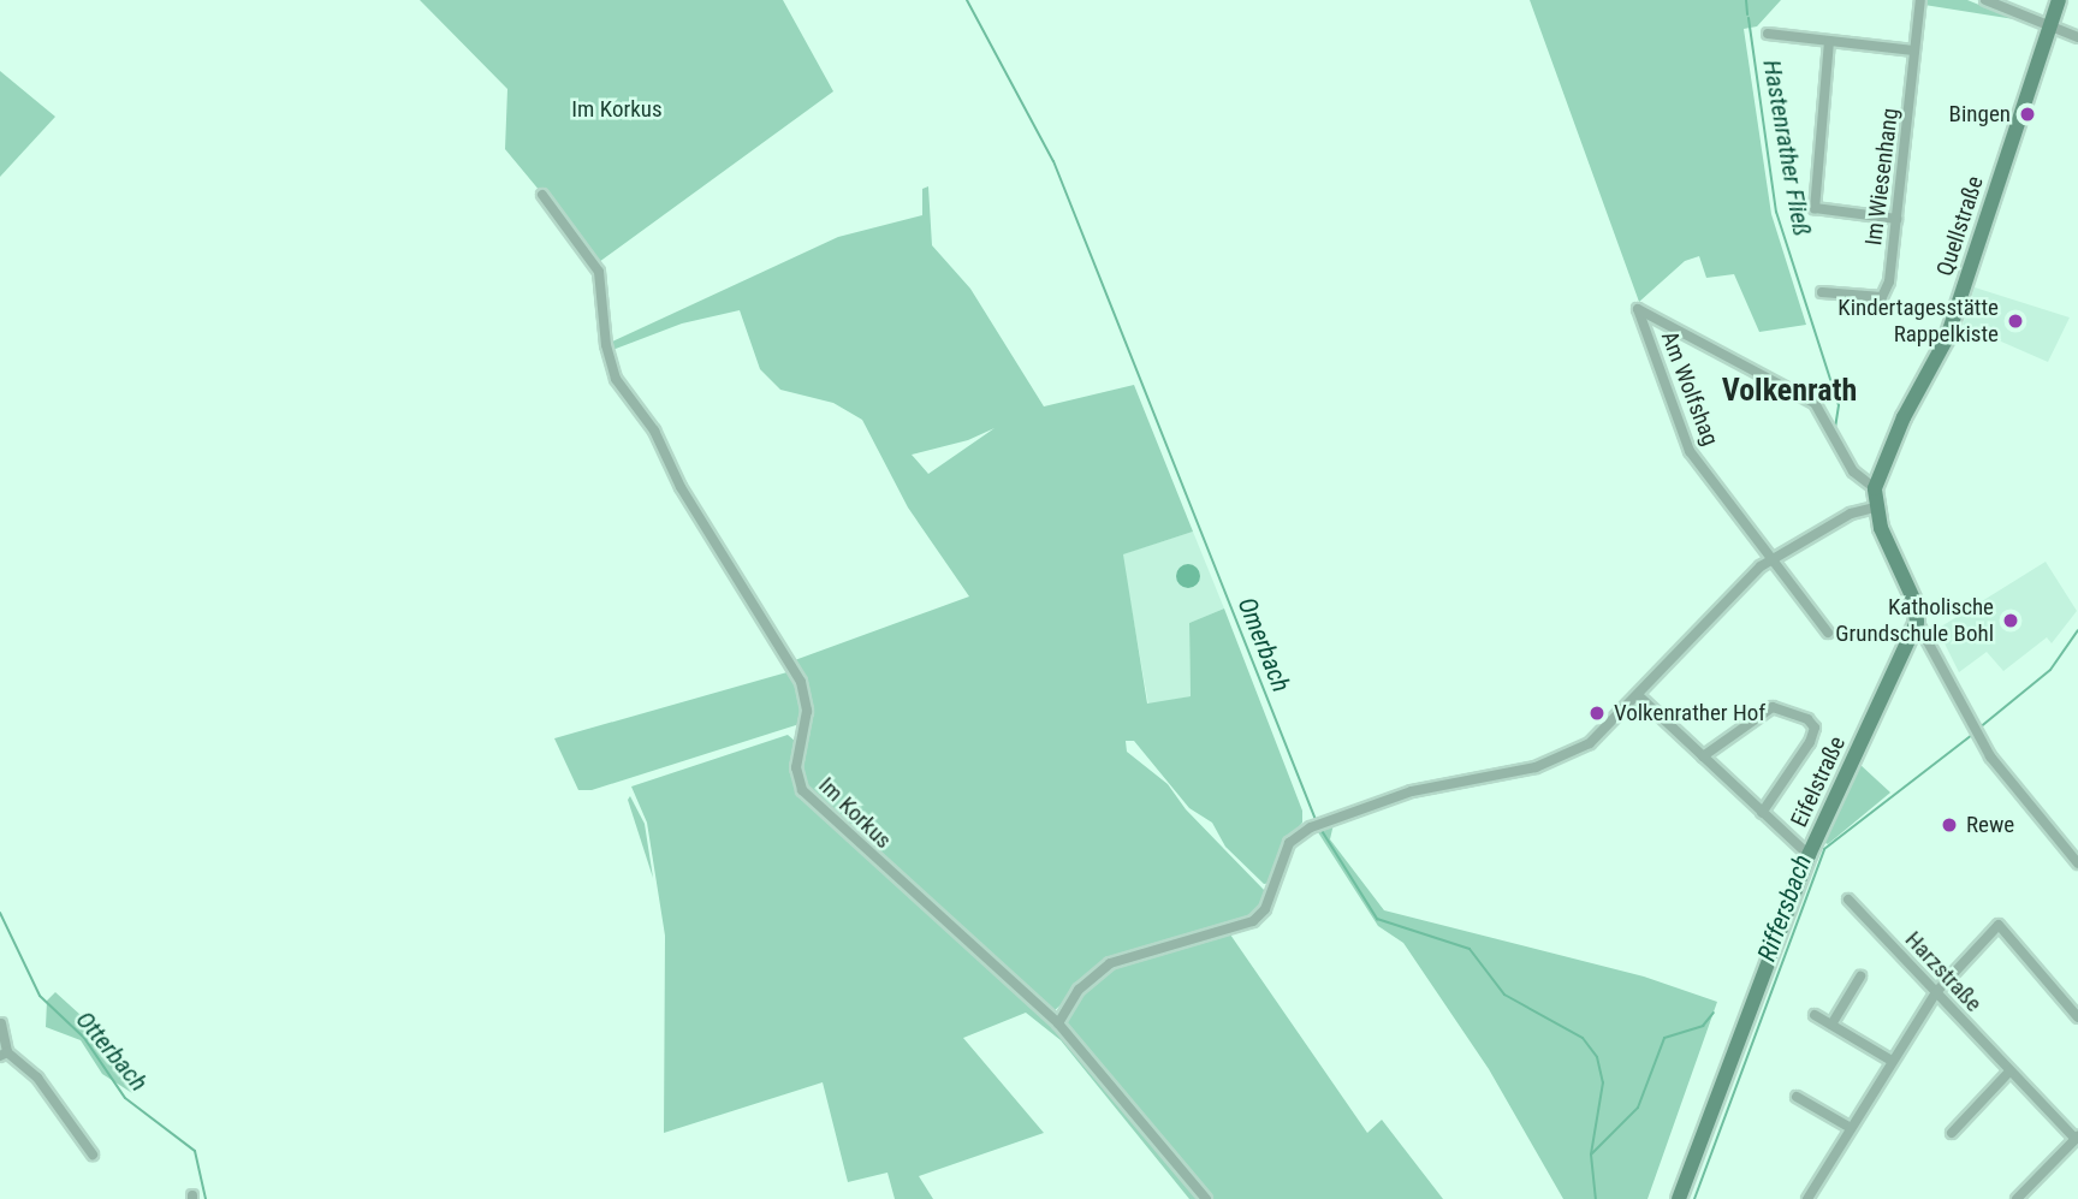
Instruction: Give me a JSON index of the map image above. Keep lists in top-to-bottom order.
{
  "streets": {
    "main road": ["Quellstraße", "Eifelstraße"],
    "street": [
      "Im Wiesenhang",
      "Am Wolfshag",
      "Im Korkus",
      "Harzstraße"
    ]
  },
  "crossings": [
    ["Quellstraße", "Am Wolfshag"]
  ],
  "districts": ["Volkenrath"],
  "water": [
    "Hastenrather Fließ",
    "Omerbach",
    "Riffersbach",
    "Otterbach"
  ],
  "parks": ["Im Korkus"],
  "places": [
    "Bingen",
    "Kindertagesstätte Rappelkiste",
    "Katholische Grundschule Bohl",
    "Volkenrather Hof",
    "Rewe"
  ]
}
